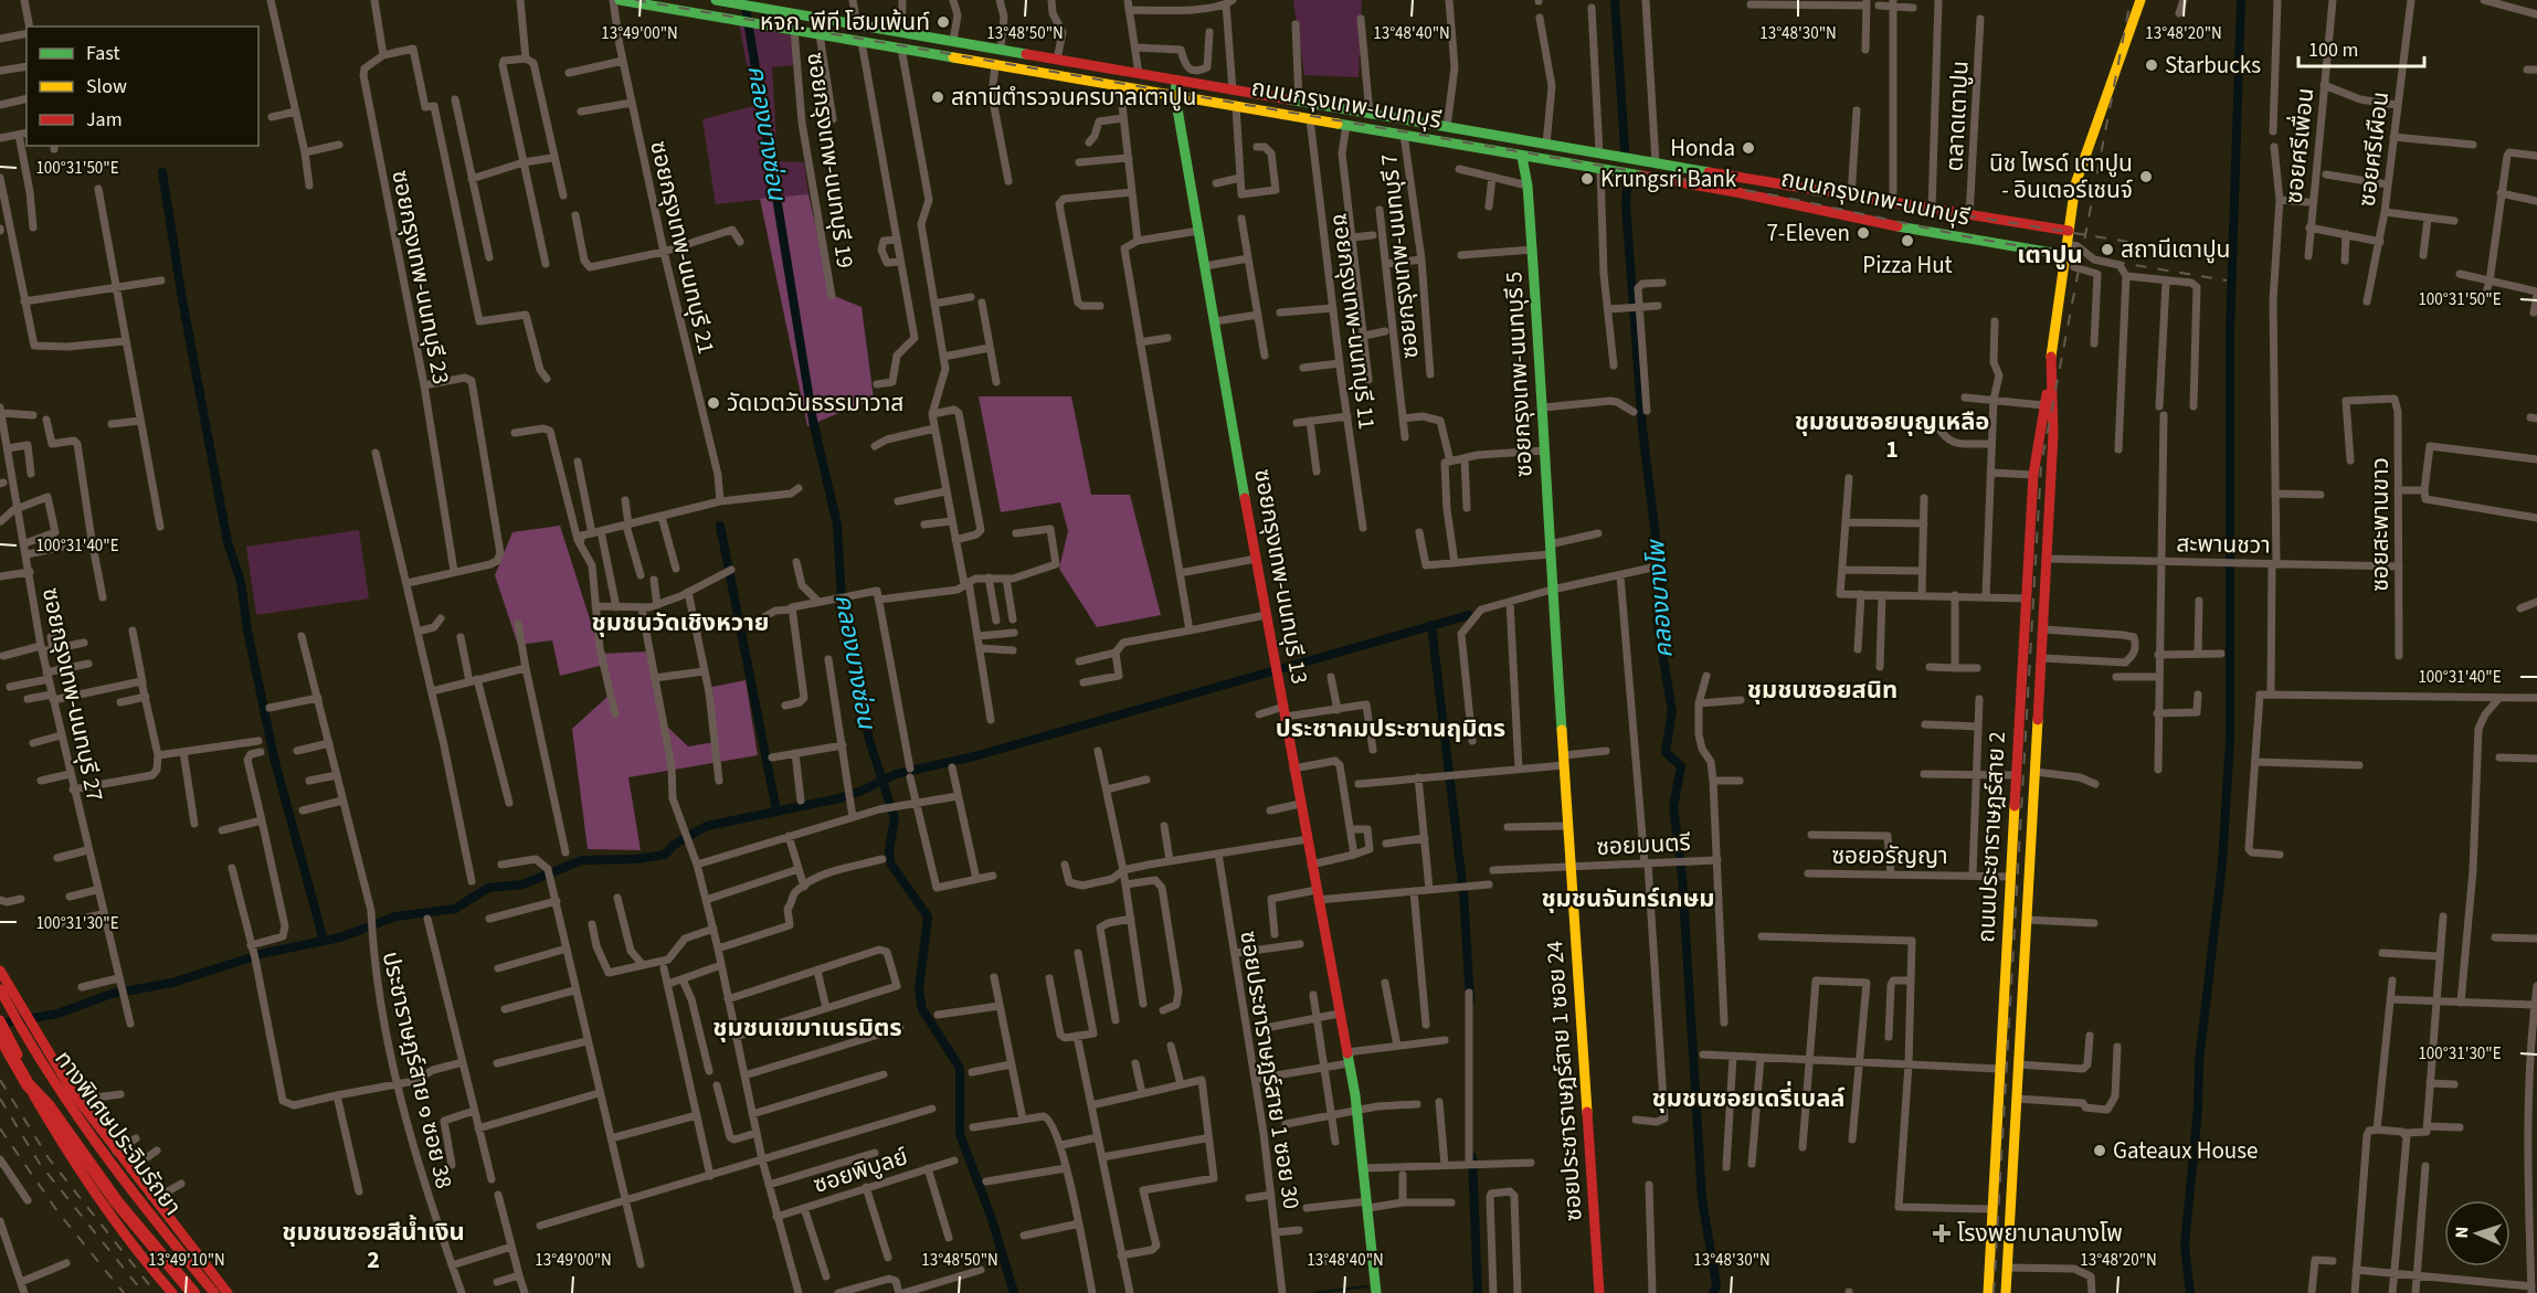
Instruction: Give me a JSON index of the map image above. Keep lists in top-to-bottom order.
{
  "streets": {
    "main road": [
      "ถนนกรุงเทพ-นนทบุรี",
      "ซอยกรุงเทพ-นนทบุรี 5",
      "ซอยกรุงเทพ-นนทบุรี 13",
      "ถนนประชาราษฎร์สาย 2",
      "ซอยประชาราษฎร์สาย 1 ซอย 24",
      "ทางพิเศษประจิมรัถยา"
    ],
    "street": [
      "ตลาดเตาปูน",
      "ซอยศรีเพื่อน",
      "ซอยศรีเผือน",
      "ซอยกรุงเทพ-นนทบุรี 19",
      "ซอยกรุงเทพ-นนทบุรี 21",
      "ซอยกรุงเทพ-นนทบุรี 7",
      "ซอยกรุงเทพ-นนทบุรี 23",
      "ซอยกรุงเทพ-นนทบุรี 11",
      "ซอยสะพานขาว",
      "สะพานชวา",
      "ซอยกรุงเทพ-นนทบุรี 27",
      "ซอยมนตรี",
      "ซอยอรัญญา",
      "ประชาราษฎร์สาย ๑ ซอย 38",
      "ซอยประชาราษฎร์สาย 1 ซอย 30",
      "ซอยพิบูลย์"
    ]
  },
  "crossings": [
    ["ถนนกรุงเทพ-นนทบุรี", "ตลาดเตาปูน"],
    ["ถนนกรุงเทพ-นนทบุรี", "ซอยกรุงเทพ-นนทบุรี 19"],
    ["ถนนกรุงเทพ-นนทบุรี", "ซอยกรุงเทพ-นนทบุรี 7"],
    ["ถนนกรุงเทพ-นนทบุรี", "ซอยกรุงเทพ-นนทบุรี 11"],
    ["ถนนกรุงเทพ-นนทบุรี", "ซอยกรุงเทพ-นนทบุรี 5"],
    ["ถนนกรุงเทพ-นนทบุรี", "ซอยกรุงเทพ-นนทบุรี 13"],
    ["ถนนกรุงเทพ-นนทบุรี", "ถนนประชาราษฎร์สาย 2"],
    ["ซอยกรุงเทพ-นนทบุรี 5", "ซอยประชาราษฎร์สาย 1 ซอย 24"],
    ["ซอยสะพานขาว", "สะพานชวา"],
    ["สะพานชวา", "ถนนประชาราษฎร์สาย 2"],
    ["ถนนประชาราษฎร์สาย 2", "ซอยอรัญญา"],
    ["ซอยมนตรี", "ซอยประชาราษฎร์สาย 1 ซอย 24"]
  ],
  "districts": [
    "เตาปูน",
    "ชุมชนซอยบุญเหลือ 1",
    "ชุมชนวัดเชิงหวาย",
    "ชุมชนซอยสนิท",
    "ประชาคมประชานฤมิตร",
    "ชุมชนจันทร์เกษม",
    "ชุมชนเขมาเนรมิตร",
    "ชุมชนซอยเดรี่เบลล์",
    "ชุมชนซอยสีน้ำเงิน 2"
  ],
  "water": ["คลองบางซ่อน", "คลองบางโพ"],
  "places": {
    "other": [
      "หจก. พีที โฮมเพ้นท์",
      "Starbucks",
      "สถานีตำรวจนครบาลเตาปูน",
      "Honda",
      "นิช ไพรด์ เตาปูน - อินเตอร์เชนจ์",
      "Krungsri Bank",
      "7-Eleven",
      "Pizza Hut",
      "สถานีเตาปูน",
      "วัดเวตวันธรรมาวาส",
      "Gateaux House"
    ],
    "health": ["โรงพยาบาลบางโพ"]
  },
  "legend": ["Fast", "Slow", "Jam"],
  "scale_bar": "100 m",
  "north": "left",
  "coordinates": [
    "13°49'00\"N",
    "13°48'50\"N",
    "13°48'30\"N",
    "13°48'20\"N",
    "13°48'40\"N",
    "100°31'50\"E",
    "100°31'40\"E",
    "100°31'30\"E",
    "13°49'10\"N"
  ]
}
